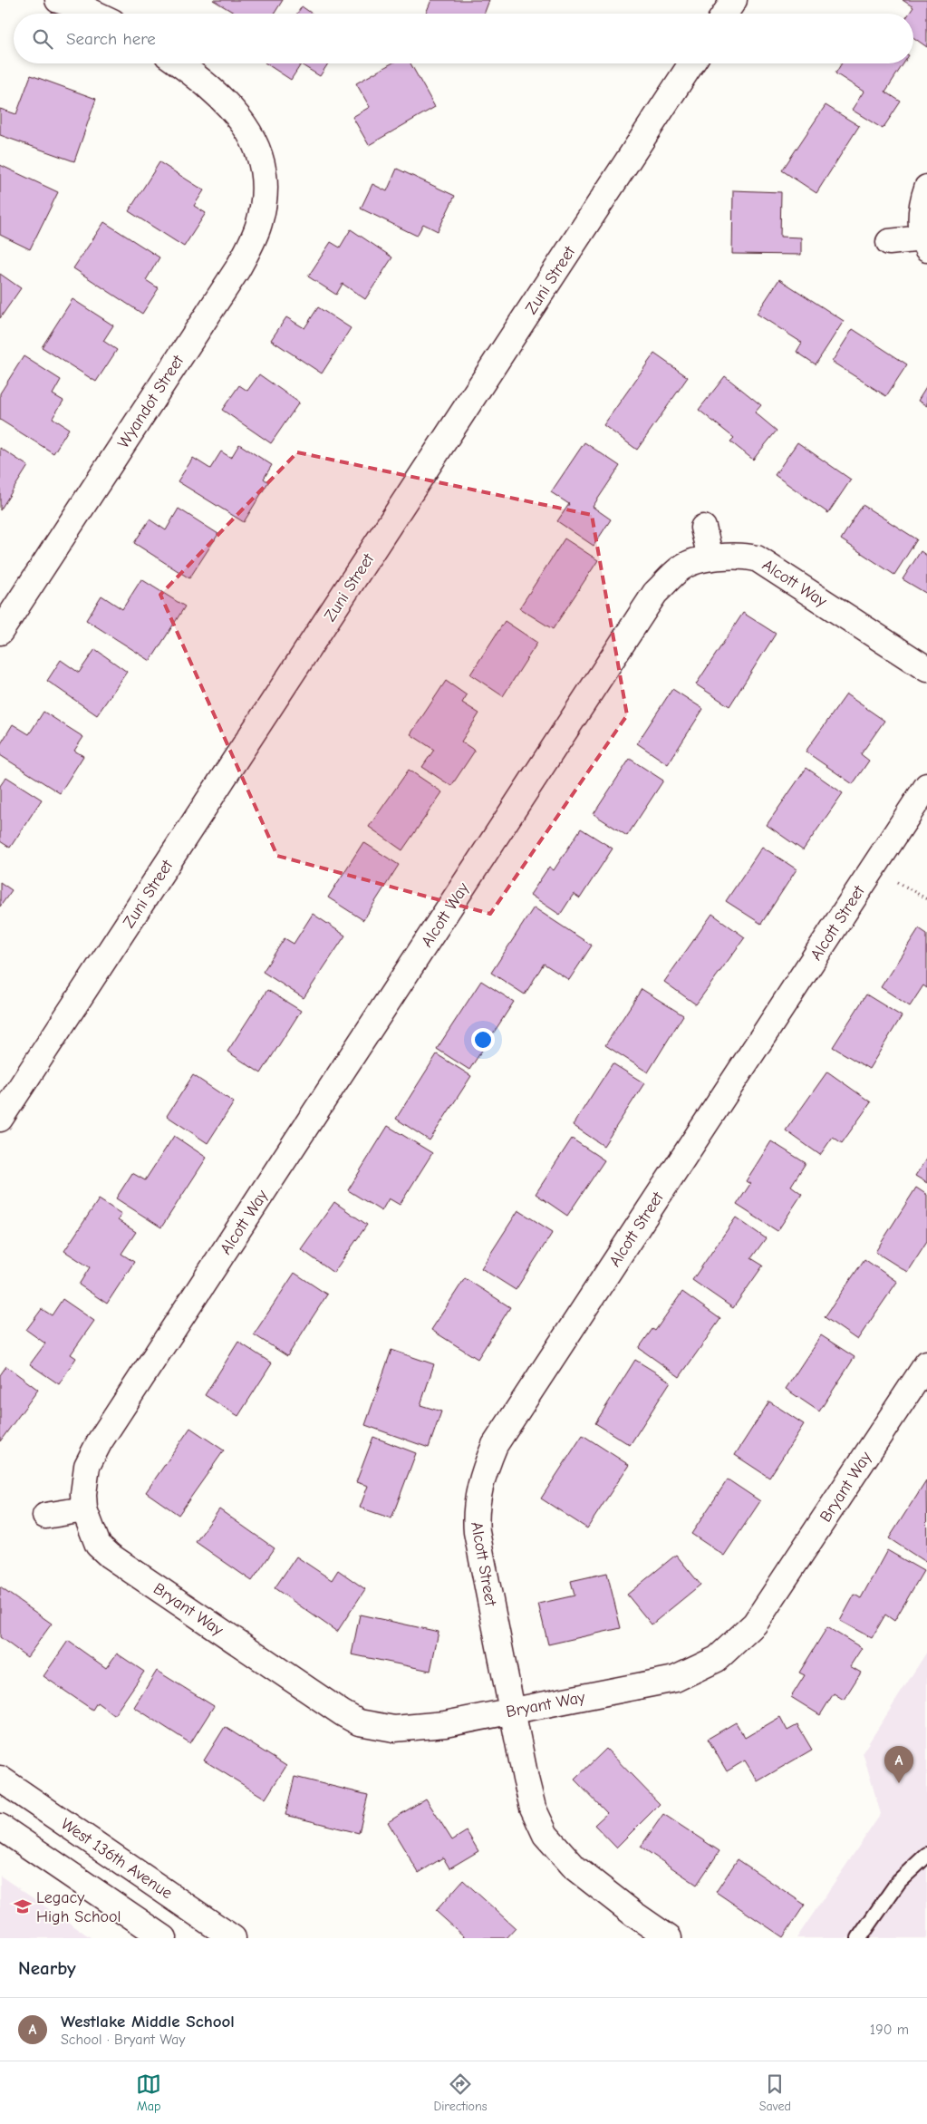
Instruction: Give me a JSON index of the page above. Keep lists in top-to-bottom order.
{
  "streets": {
    "street": [
      "Zuni Street",
      "Wyandot Street",
      "Alcott Way",
      "Alcott Street",
      "Bryant Way",
      "West 136th Avenue"
    ]
  },
  "crossings": [
    ["Alcott Way", "Bryant Way"],
    ["Alcott Street", "Bryant Way"]
  ],
  "places": {
    "school or university": ["Legacy High School"]
  },
  "page": {
    "search": "Search here",
    "pins": "A",
    "heading": "Nearby",
    "list": [
      {
        "mark": "A",
        "name": "Westlake Middle School",
        "note": "School · Bryant Way",
        "value": "190 m"
      }
    ],
    "nav": ["Map", "Directions", "Saved"]
  }
}
